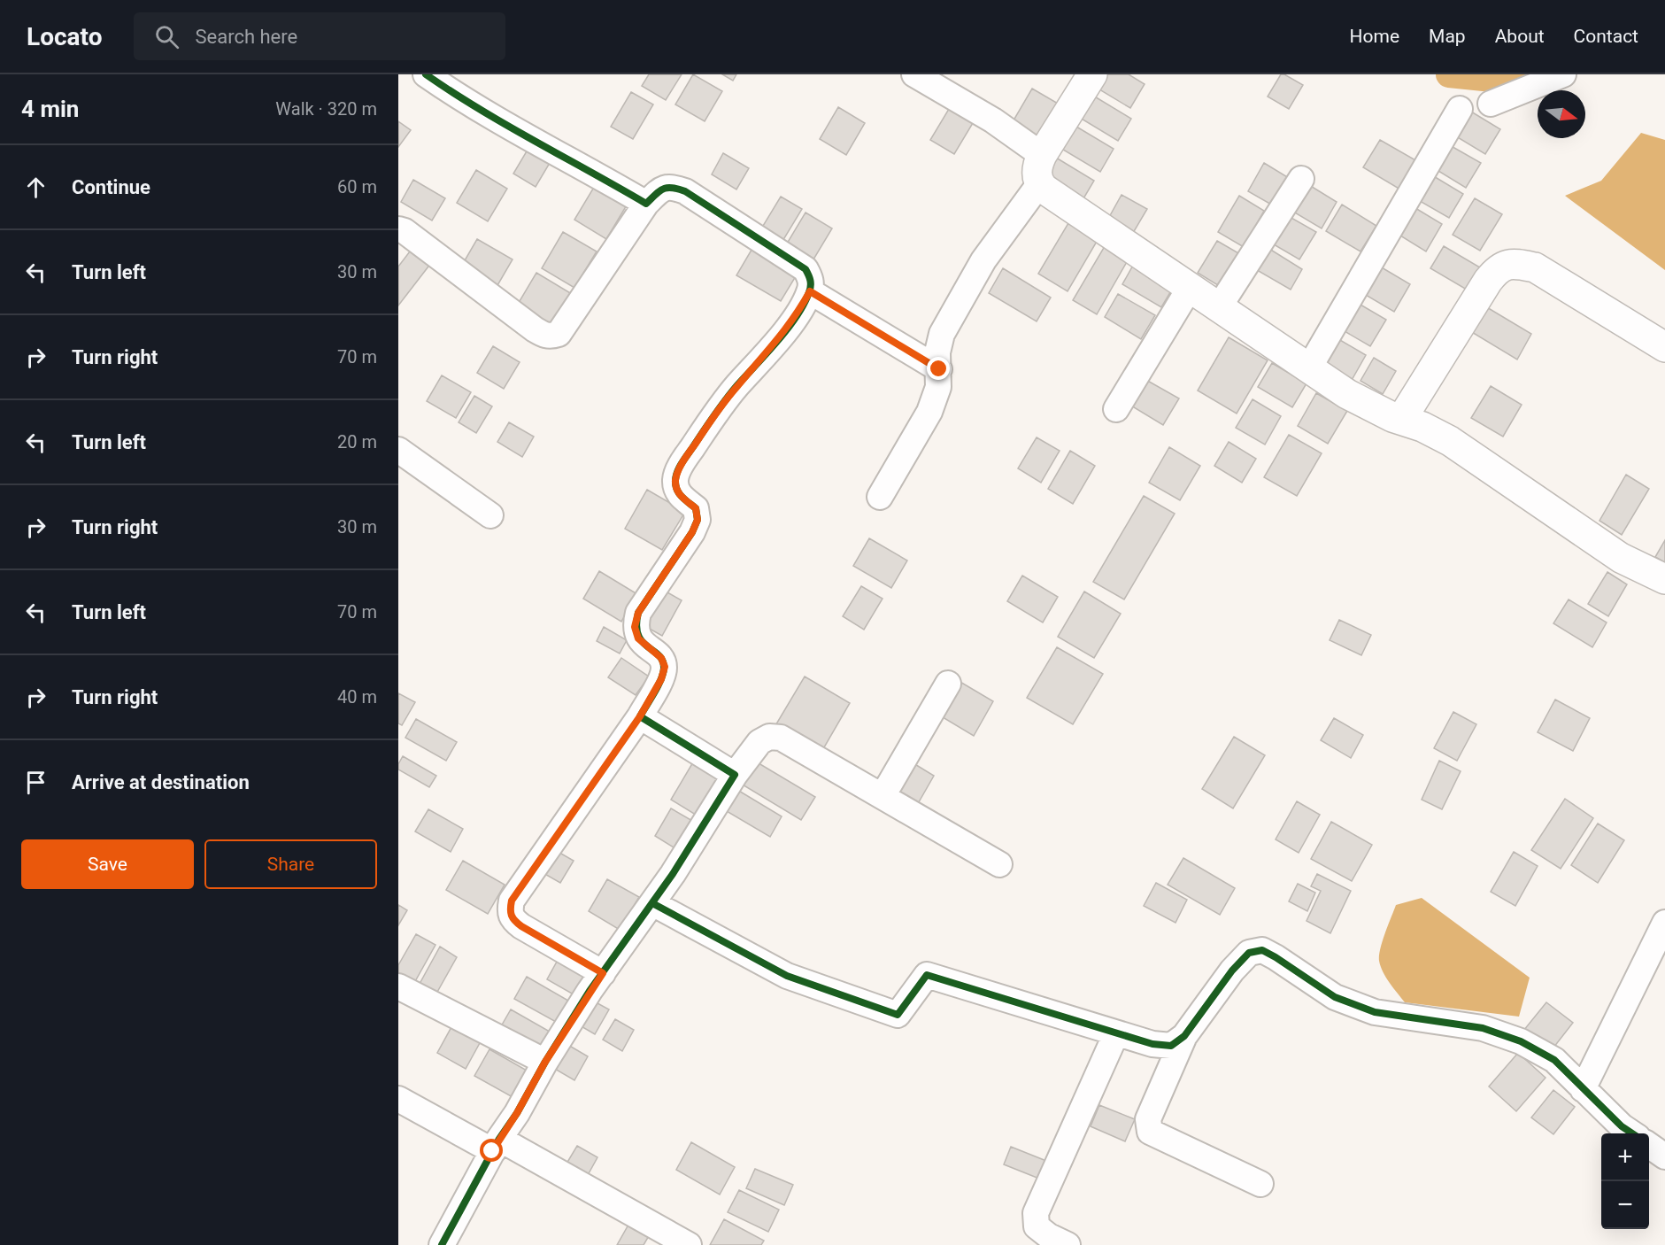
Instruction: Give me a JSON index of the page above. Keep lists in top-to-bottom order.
{
  "north": "right",
  "page": {
    "header": "Locato",
    "search": "Search here",
    "nav": [
      "Home",
      "Map",
      "About",
      "Contact"
    ],
    "heading": ["4 min", "Walk · 320 m"],
    "list": [
      ["Continue", "60 m"],
      ["Turn left", "30 m"],
      ["Turn right", "70 m"],
      ["Turn left", "20 m"],
      ["Turn right", "30 m"],
      ["Turn left", "70 m"],
      ["Turn right", "40 m"],
      "Arrive at destination"
    ],
    "buttons": ["Save", "Share"],
    "map_buttons": ["+", "−"]
  }
}
